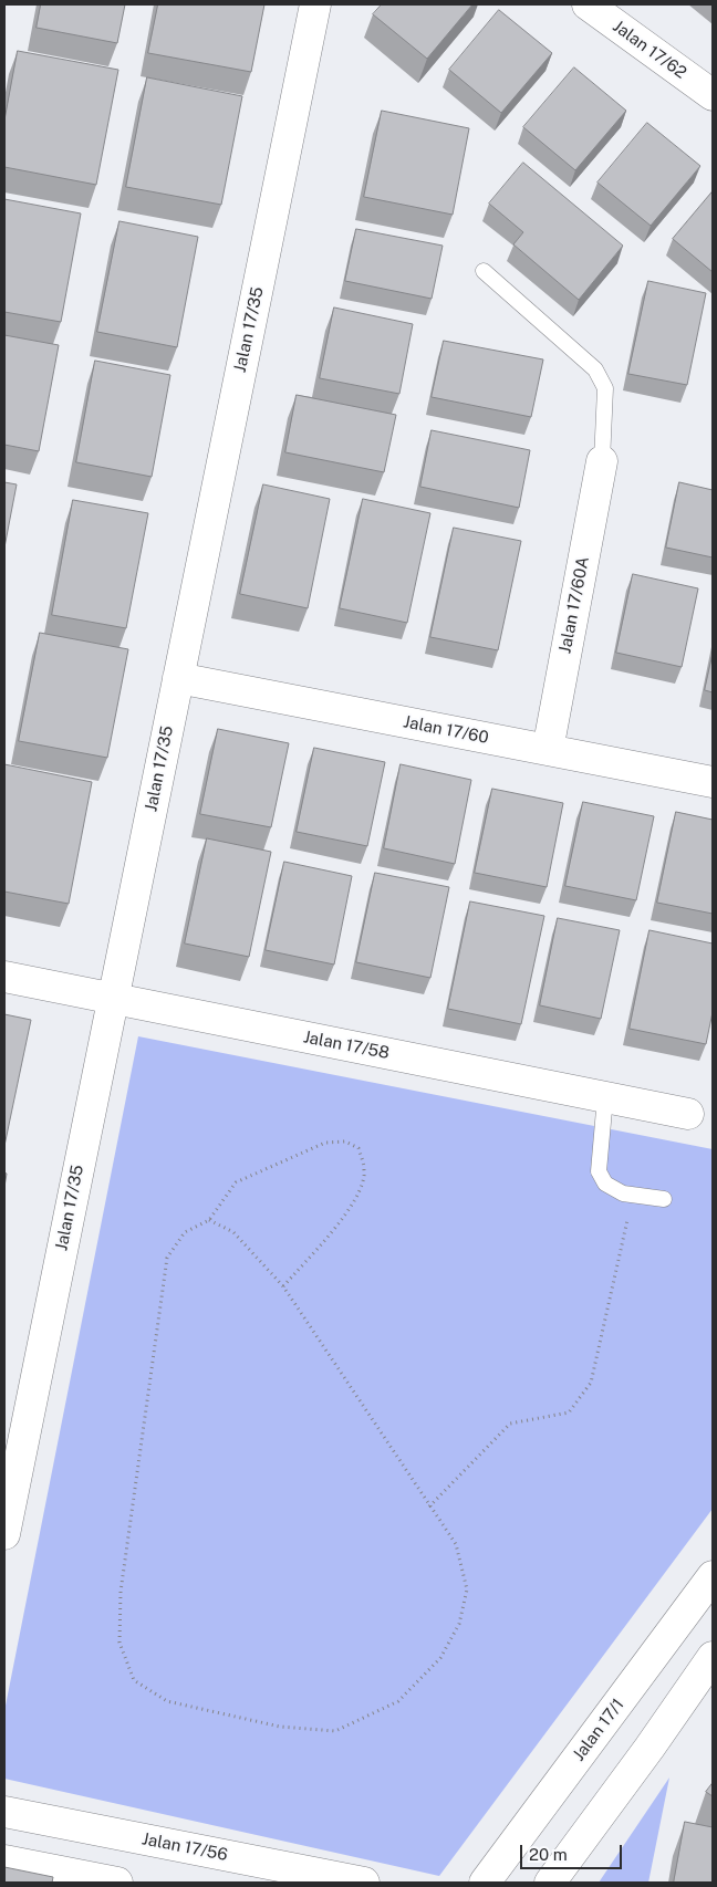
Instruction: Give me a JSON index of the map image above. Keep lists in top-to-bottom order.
{
  "streets": {
    "street": [
      "Jalan 17/62",
      "Jalan 17/35",
      "Jalan 17/60A",
      "Jalan 17/60",
      "Jalan 17/58",
      "Jalan 17/1",
      "Jalan 17/56"
    ]
  },
  "crossings": [
    ["Jalan 17/35", "Jalan 17/60"],
    ["Jalan 17/35", "Jalan 17/58"],
    ["Jalan 17/60A", "Jalan 17/60"]
  ],
  "scale_bar": "20 m"
}
